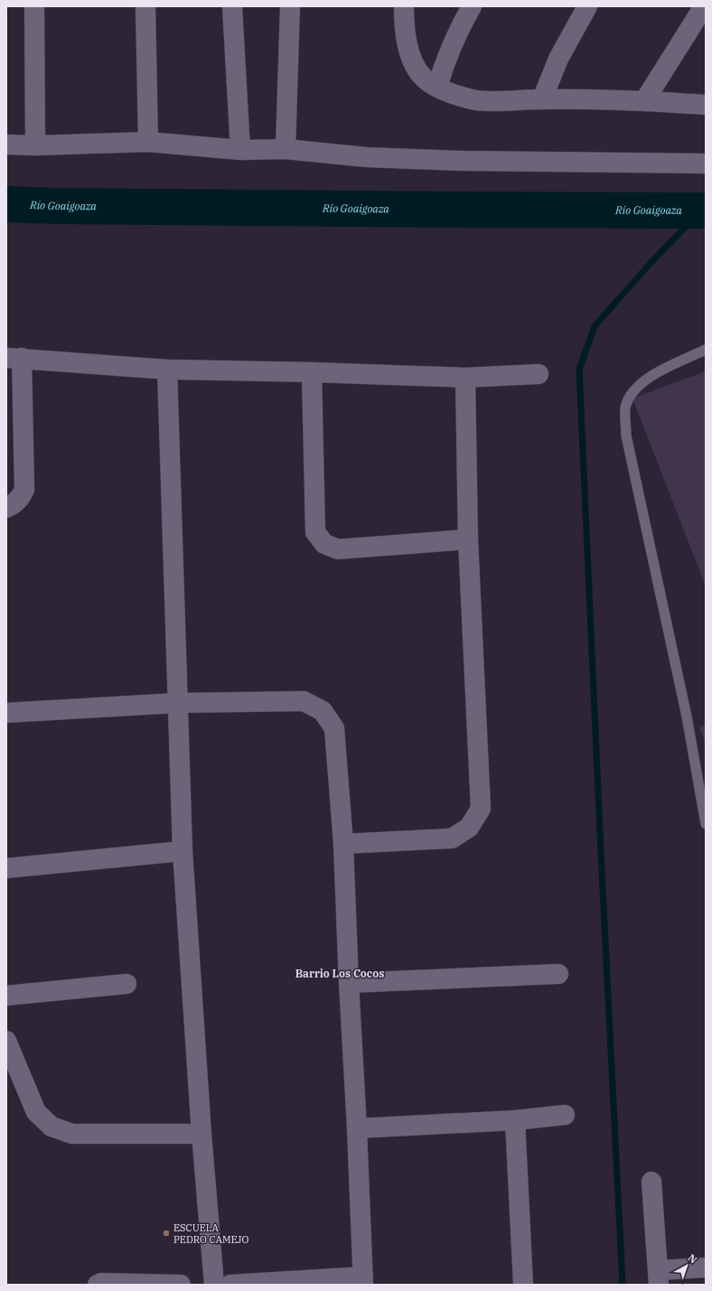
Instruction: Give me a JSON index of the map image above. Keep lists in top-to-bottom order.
{
  "districts": ["Barrio Los Cocos"],
  "water": ["Río Goaigoaza"],
  "places": ["ESCUELA PEDRO CAMEJO"],
  "north": "top right"
}
